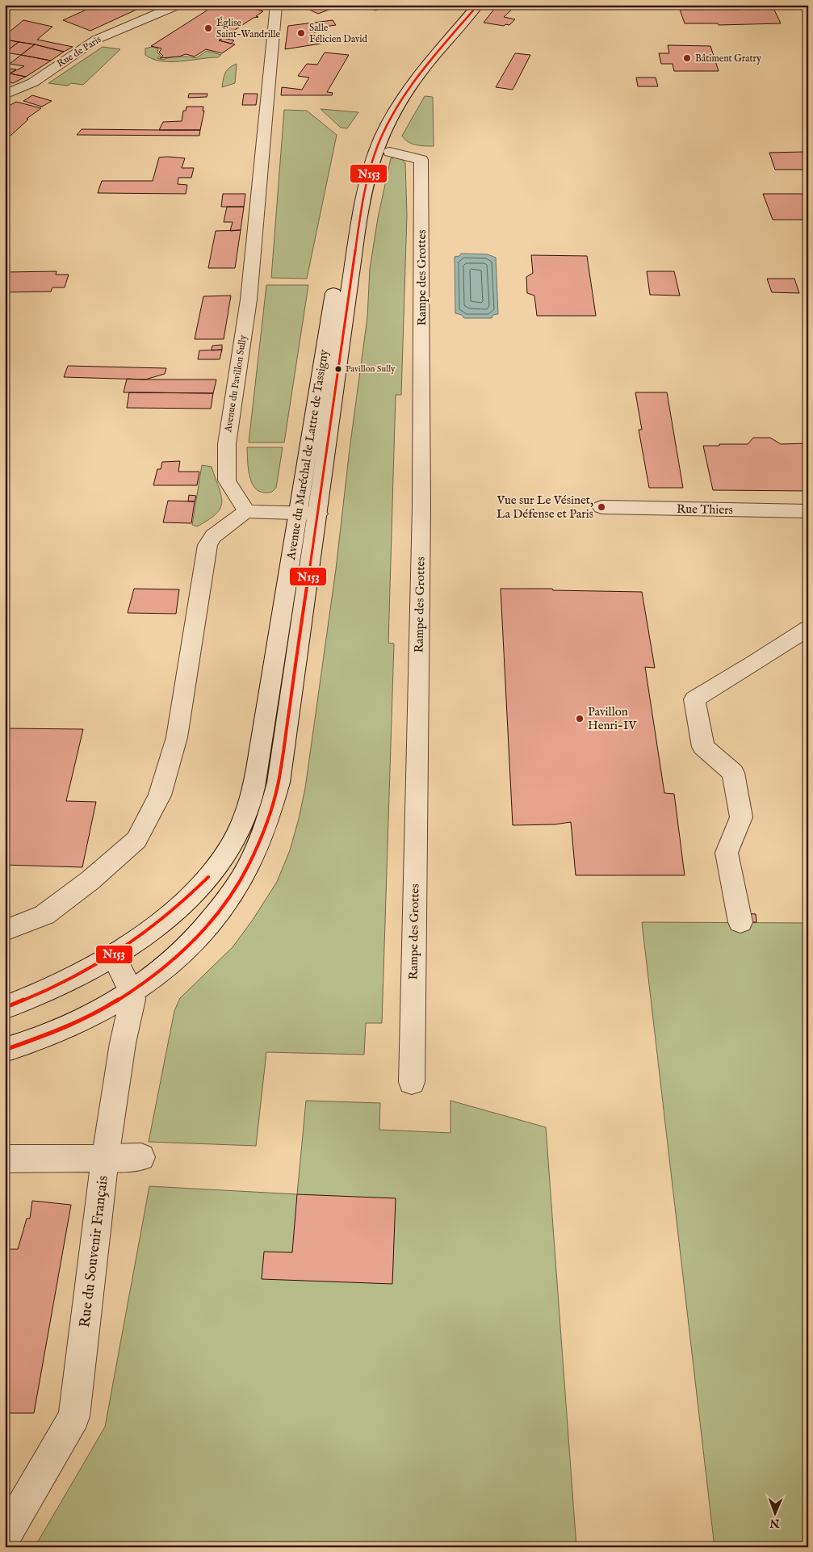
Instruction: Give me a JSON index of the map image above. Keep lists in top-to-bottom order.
{
  "streets": {
    "street": [
      "Rue de Paris",
      "Rampe des Grottes",
      "Avenue du Pavillon Sully",
      "Avenue du Maréchal de Lattre de Tassigny",
      "Rue Thiers",
      "Rue du Souvenir Français"
    ]
  },
  "crossings": [
    ["Avenue du Maréchal de Lattre de Tassigny", "Rue du Souvenir Français"]
  ],
  "places": [
    "Église Saint-Wandrille",
    "Salle Félicien David",
    "Bâtiment Gratry",
    "Pavillon Sully",
    "Vue sur Le Vésinet, La Défense et Paris",
    "Pavillon Henri-IV"
  ],
  "lines": ["transit line N153"],
  "north": "bottom"
}
